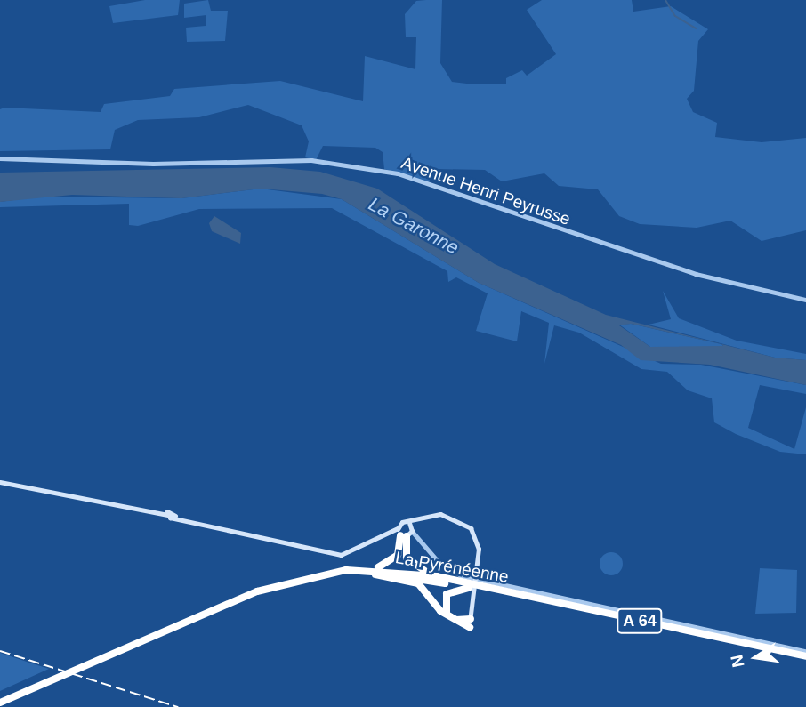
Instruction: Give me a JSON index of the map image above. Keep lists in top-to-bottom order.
{
  "streets": {
    "highway": ["La Pyrénéenne", "A 64"],
    "street": ["Avenue Henri Peyrusse"]
  },
  "water": ["La Garonne"],
  "north": "left"
}
